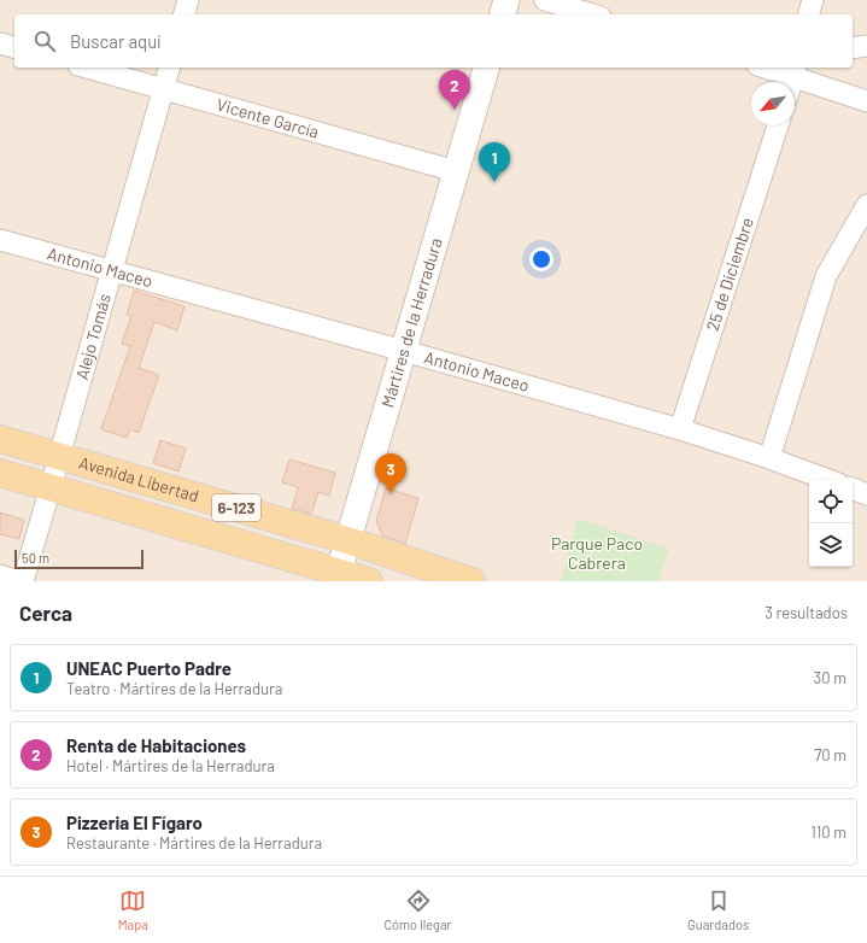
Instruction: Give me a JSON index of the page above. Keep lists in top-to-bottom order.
{
  "streets": {
    "main road": ["Avenida Libertad", "6-123"],
    "street": [
      "Vicente García",
      "Antonio Maceo",
      "25 de Diciembre",
      "Mártires de la Herradura",
      "Alejo Tomás"
    ]
  },
  "crossings": [
    ["Vicente García", "Mártires de la Herradura"],
    ["Vicente García", "Alejo Tomás"],
    ["Antonio Maceo", "25 de Diciembre"],
    ["Antonio Maceo", "Mártires de la Herradura"],
    ["Antonio Maceo", "Alejo Tomás"],
    ["Mártires de la Herradura", "Avenida Libertad"],
    ["Alejo Tomás", "Avenida Libertad"]
  ],
  "parks": ["Parque Paco Cabrera"],
  "scale_bar": "50 m",
  "north": "bottom left",
  "page": {
    "search": "Buscar aquí",
    "pins": ["2", "1", "3"],
    "scale": "50 m",
    "heading": ["Cerca", "3 resultados"],
    "list": [
      {
        "mark": "1",
        "name": "UNEAC Puerto Padre",
        "note": "Teatro · Mártires de la Herradura",
        "value": "30 m"
      },
      {
        "mark": "2",
        "name": "Renta de Habitaciones",
        "note": "Hotel · Mártires de la Herradura",
        "value": "70 m"
      },
      {
        "mark": "3",
        "name": "Pizzeria El Fígaro",
        "note": "Restaurante · Mártires de la Herradura",
        "value": "110 m"
      }
    ],
    "nav": ["Mapa", "Cómo llegar", "Guardados"]
  }
}
